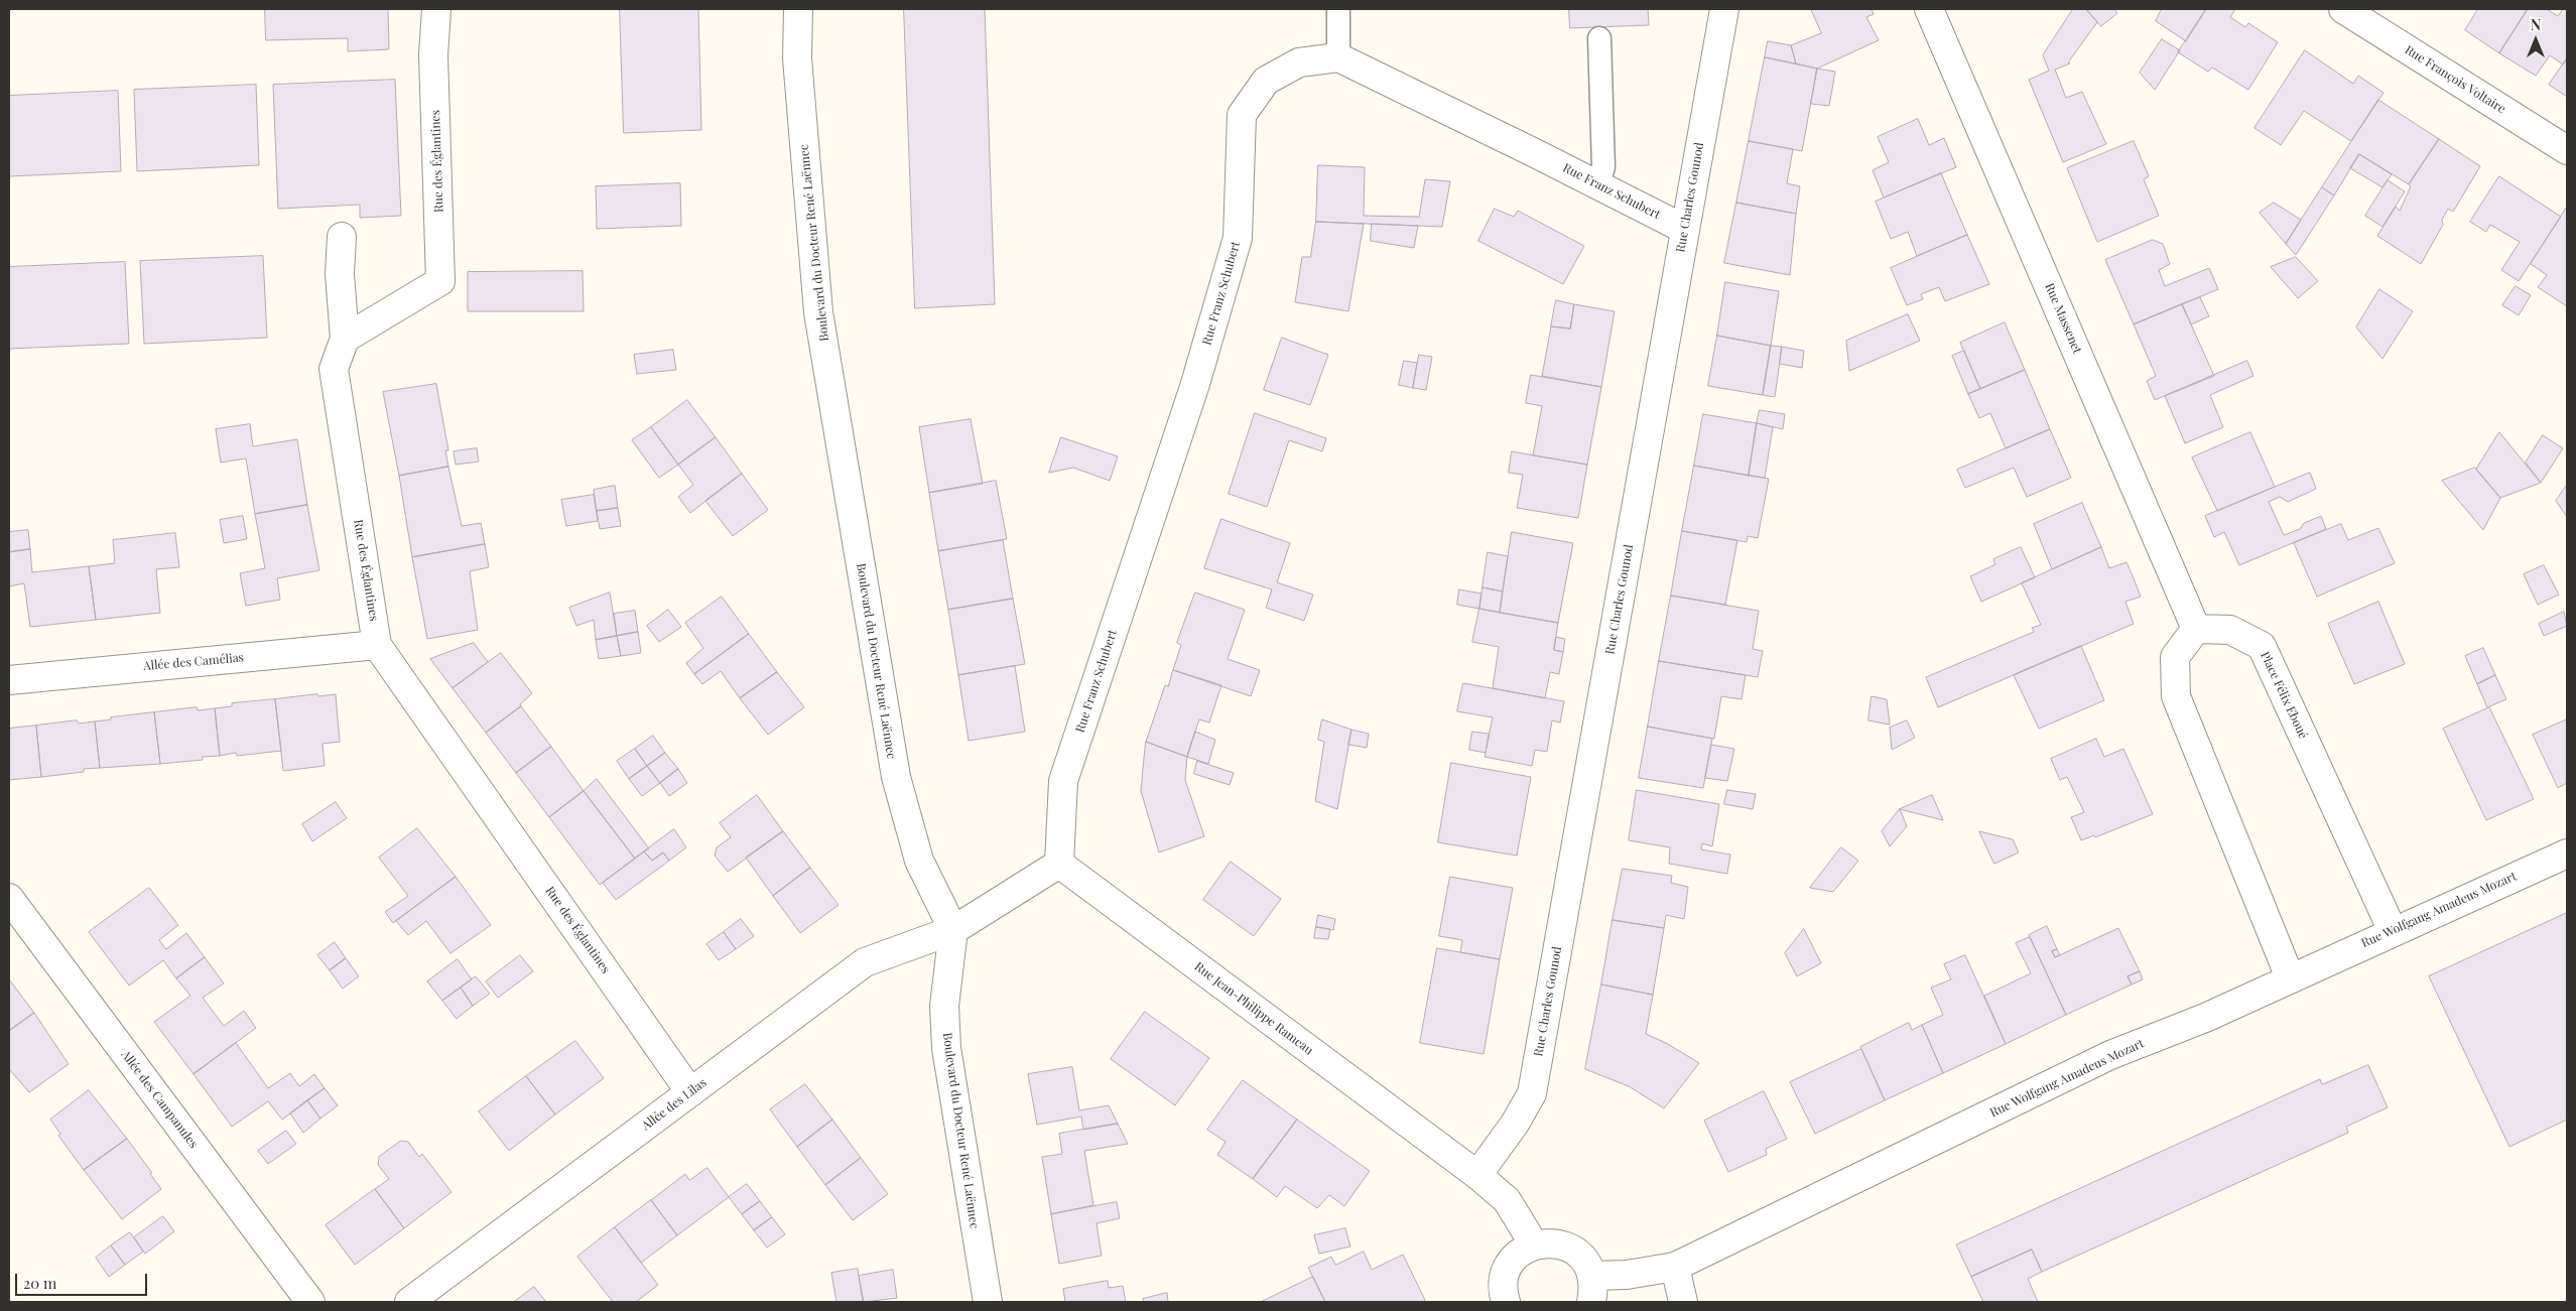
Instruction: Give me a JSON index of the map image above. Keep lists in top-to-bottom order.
{
  "streets": {
    "street": [
      "Rue François Voltaire",
      "Rue des Églantines",
      "Rue Franz Schubert",
      "Rue Charles Gounod",
      "Boulevard du Docteur René Laënnec",
      "Rue Massenet",
      "Allée des Camélias",
      "Place Félix Eboué",
      "Rue Wolfgang Amadeus Mozart",
      "Rue Jean-Philippe Rameau",
      "Allée des Campanules",
      "Allée des Lilas"
    ]
  },
  "crossings": [
    ["Rue des Églantines", "Allée des Camélias"],
    ["Rue des Églantines", "Allée des Lilas"],
    ["Rue Franz Schubert", "Rue Charles Gounod"],
    ["Rue Franz Schubert", "Rue Jean-Philippe Rameau"],
    ["Rue Charles Gounod", "Rue Jean-Philippe Rameau"],
    ["Boulevard du Docteur René Laënnec", "Allée des Lilas"],
    ["Rue Massenet", "Place Félix Eboué"],
    ["Place Félix Eboué", "Rue Wolfgang Amadeus Mozart"]
  ],
  "scale_bar": "20 m",
  "north": "top"
}
